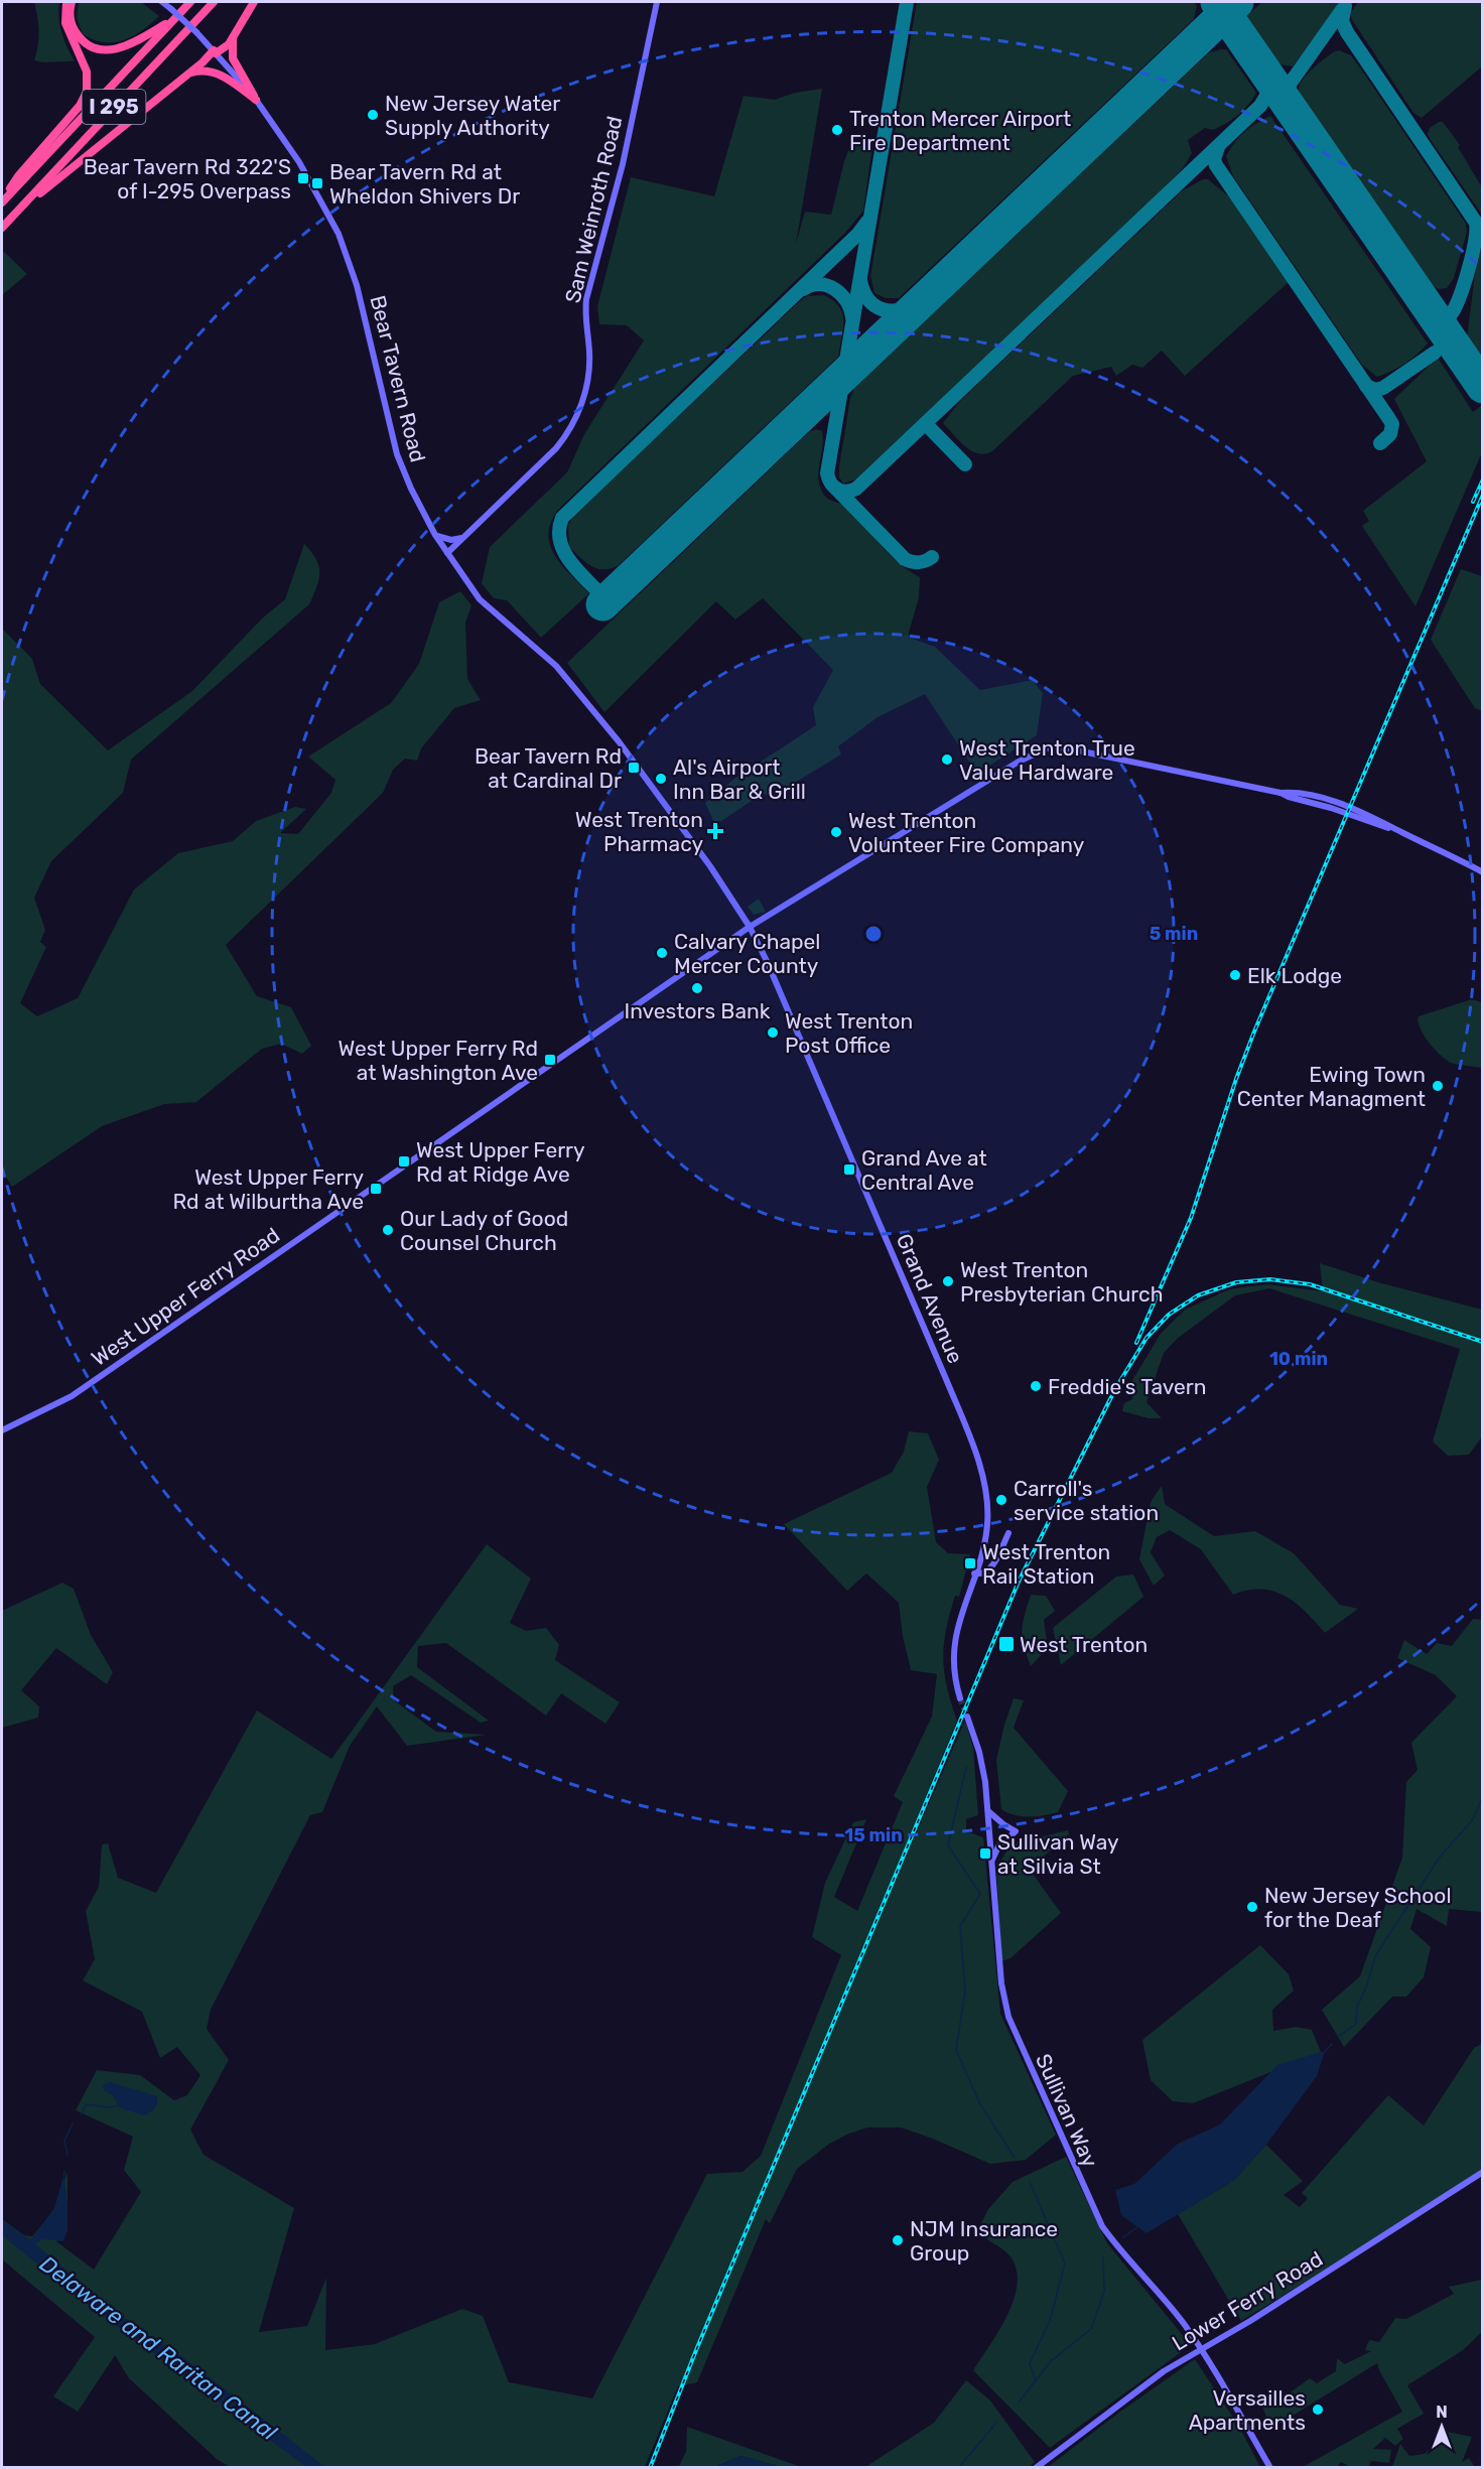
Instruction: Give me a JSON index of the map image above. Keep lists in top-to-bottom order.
{
  "streets": {
    "highway": ["I 295"],
    "main road": [
      "Sam Weinroth Road",
      "Bear Tavern Road",
      "West Upper Ferry Road",
      "Grand Avenue",
      "Sullivan Way",
      "Lower Ferry Road"
    ]
  },
  "crossings": [
    ["Sam Weinroth Road", "Bear Tavern Road"],
    ["Bear Tavern Road", "West Upper Ferry Road"],
    ["Bear Tavern Road", "Grand Avenue"],
    ["West Upper Ferry Road", "Grand Avenue"],
    ["Sullivan Way", "Lower Ferry Road"]
  ],
  "water": ["Delaware and Raritan Canal"],
  "places": {
    "other": [
      "New Jersey Water Supply Authority",
      "Trenton Mercer Airport Fire Department",
      "West Trenton True Value Hardware",
      "Al's Airport Inn Bar & Grill",
      "West Trenton Volunteer Fire Company",
      "Calvary Chapel Mercer County",
      "Elk Lodge",
      "Investors Bank",
      "West Trenton Post Office",
      "Ewing Town Center Managment",
      "Our Lady of Good Counsel Church",
      "West Trenton Presbyterian Church",
      "Freddie's Tavern",
      "Carroll's service station",
      "New Jersey School for the Deaf",
      "NJM Insurance Group",
      "Versailles Apartments"
    ],
    "transit": [
      "Bear Tavern Rd 322'S of I-295 Overpass",
      "Bear Tavern Rd at Wheldon Shivers Dr",
      "Bear Tavern Rd at Cardinal Dr",
      "West Upper Ferry Rd at Washington Ave",
      "West Upper Ferry Rd at Ridge Ave",
      "Grand Ave at Central Ave",
      "West Upper Ferry Rd at Wilburtha Ave",
      "West Trenton Rail Station",
      "West Trenton",
      "Sullivan Way at Silvia St"
    ],
    "health": ["West Trenton Pharmacy"]
  },
  "north": "top",
  "rings": ["5 min", "10 min", "15 min"]
}
